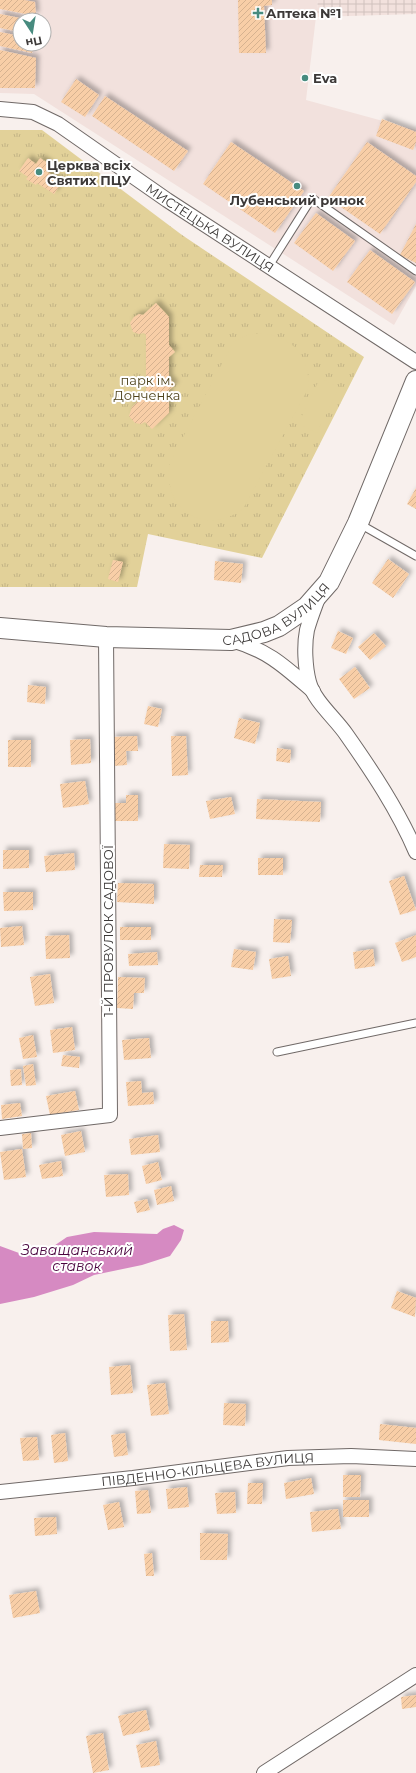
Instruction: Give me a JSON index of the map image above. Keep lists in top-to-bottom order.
{
  "streets": {
    "main road": ["САДОВА ВУЛИЦЯ"],
    "street": ["МИСТЕЦЬКА ВУЛИЦЯ", "1-Й ПРОВУЛОК САДОВОЇ", "ПІВДЕННО-КІЛЬЦЕВА ВУЛИЦЯ"]
  },
  "crossings": [
    ["САДОВА ВУЛИЦЯ", "1-Й ПРОВУЛОК САДОВОЇ"]
  ],
  "water": ["Заващанський ставок"],
  "parks": ["парк ім. Донченка"],
  "places": {
    "health": ["Аптека №1"],
    "other": ["Eva", "Церква всіх Святих ПЦУ", "Лубенський ринок"]
  },
  "north": "bottom"
}
